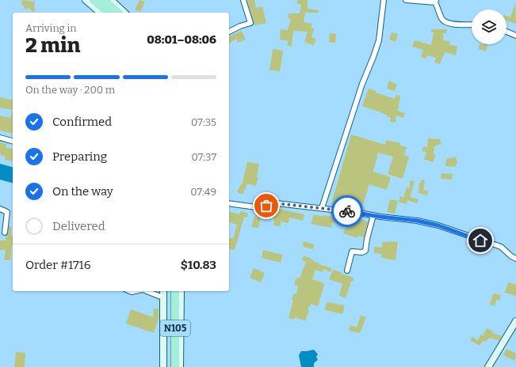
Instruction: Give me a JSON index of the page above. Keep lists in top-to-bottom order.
{
  "streets": {
    "highway": ["N105"]
  },
  "page": {
    "heading": ["2 min", "Arriving in", "08:01–08:06"],
    "panel": ["Order #1716", "$10.83"],
    "bar": "On the way · 200 m",
    "list": [
      ["Confirmed", "07:35"],
      ["Preparing", "07:37"],
      ["On the way", "07:49"],
      "Delivered"
    ]
  }
}
